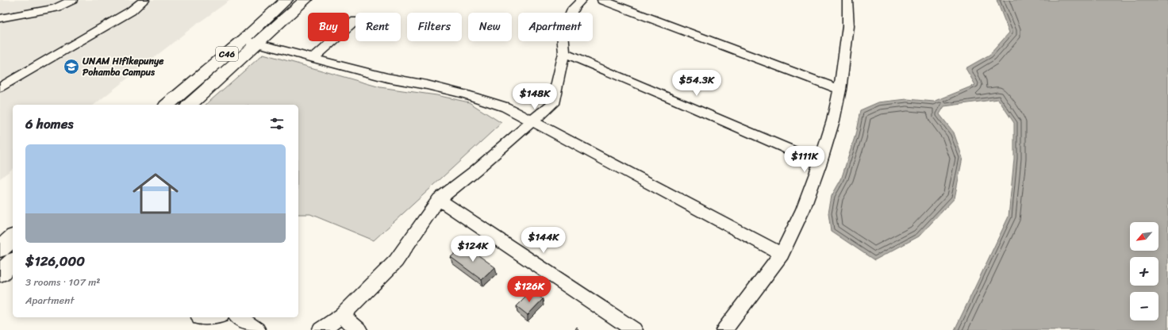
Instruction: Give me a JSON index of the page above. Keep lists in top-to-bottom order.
{
  "streets": {
    "main road": ["C46"]
  },
  "places": {
    "school or university": ["UNAM Hifikepunye Pohamba Campus"]
  },
  "north": "bottom left",
  "page": {
    "chip": [
      "Buy",
      "Rent",
      "Filters",
      "New",
      "Apartment"
    ],
    "price": [
      "$54.3K",
      "$148K",
      "$111K",
      "$144K",
      "$124K",
      "$126K"
    ],
    "heading": "6 homes",
    "list": [
      {
        "name": "$126,000",
        "note": "3 rooms · 107 m² · Apartment"
      }
    ],
    "map_buttons": ["+", "−"]
  }
}
